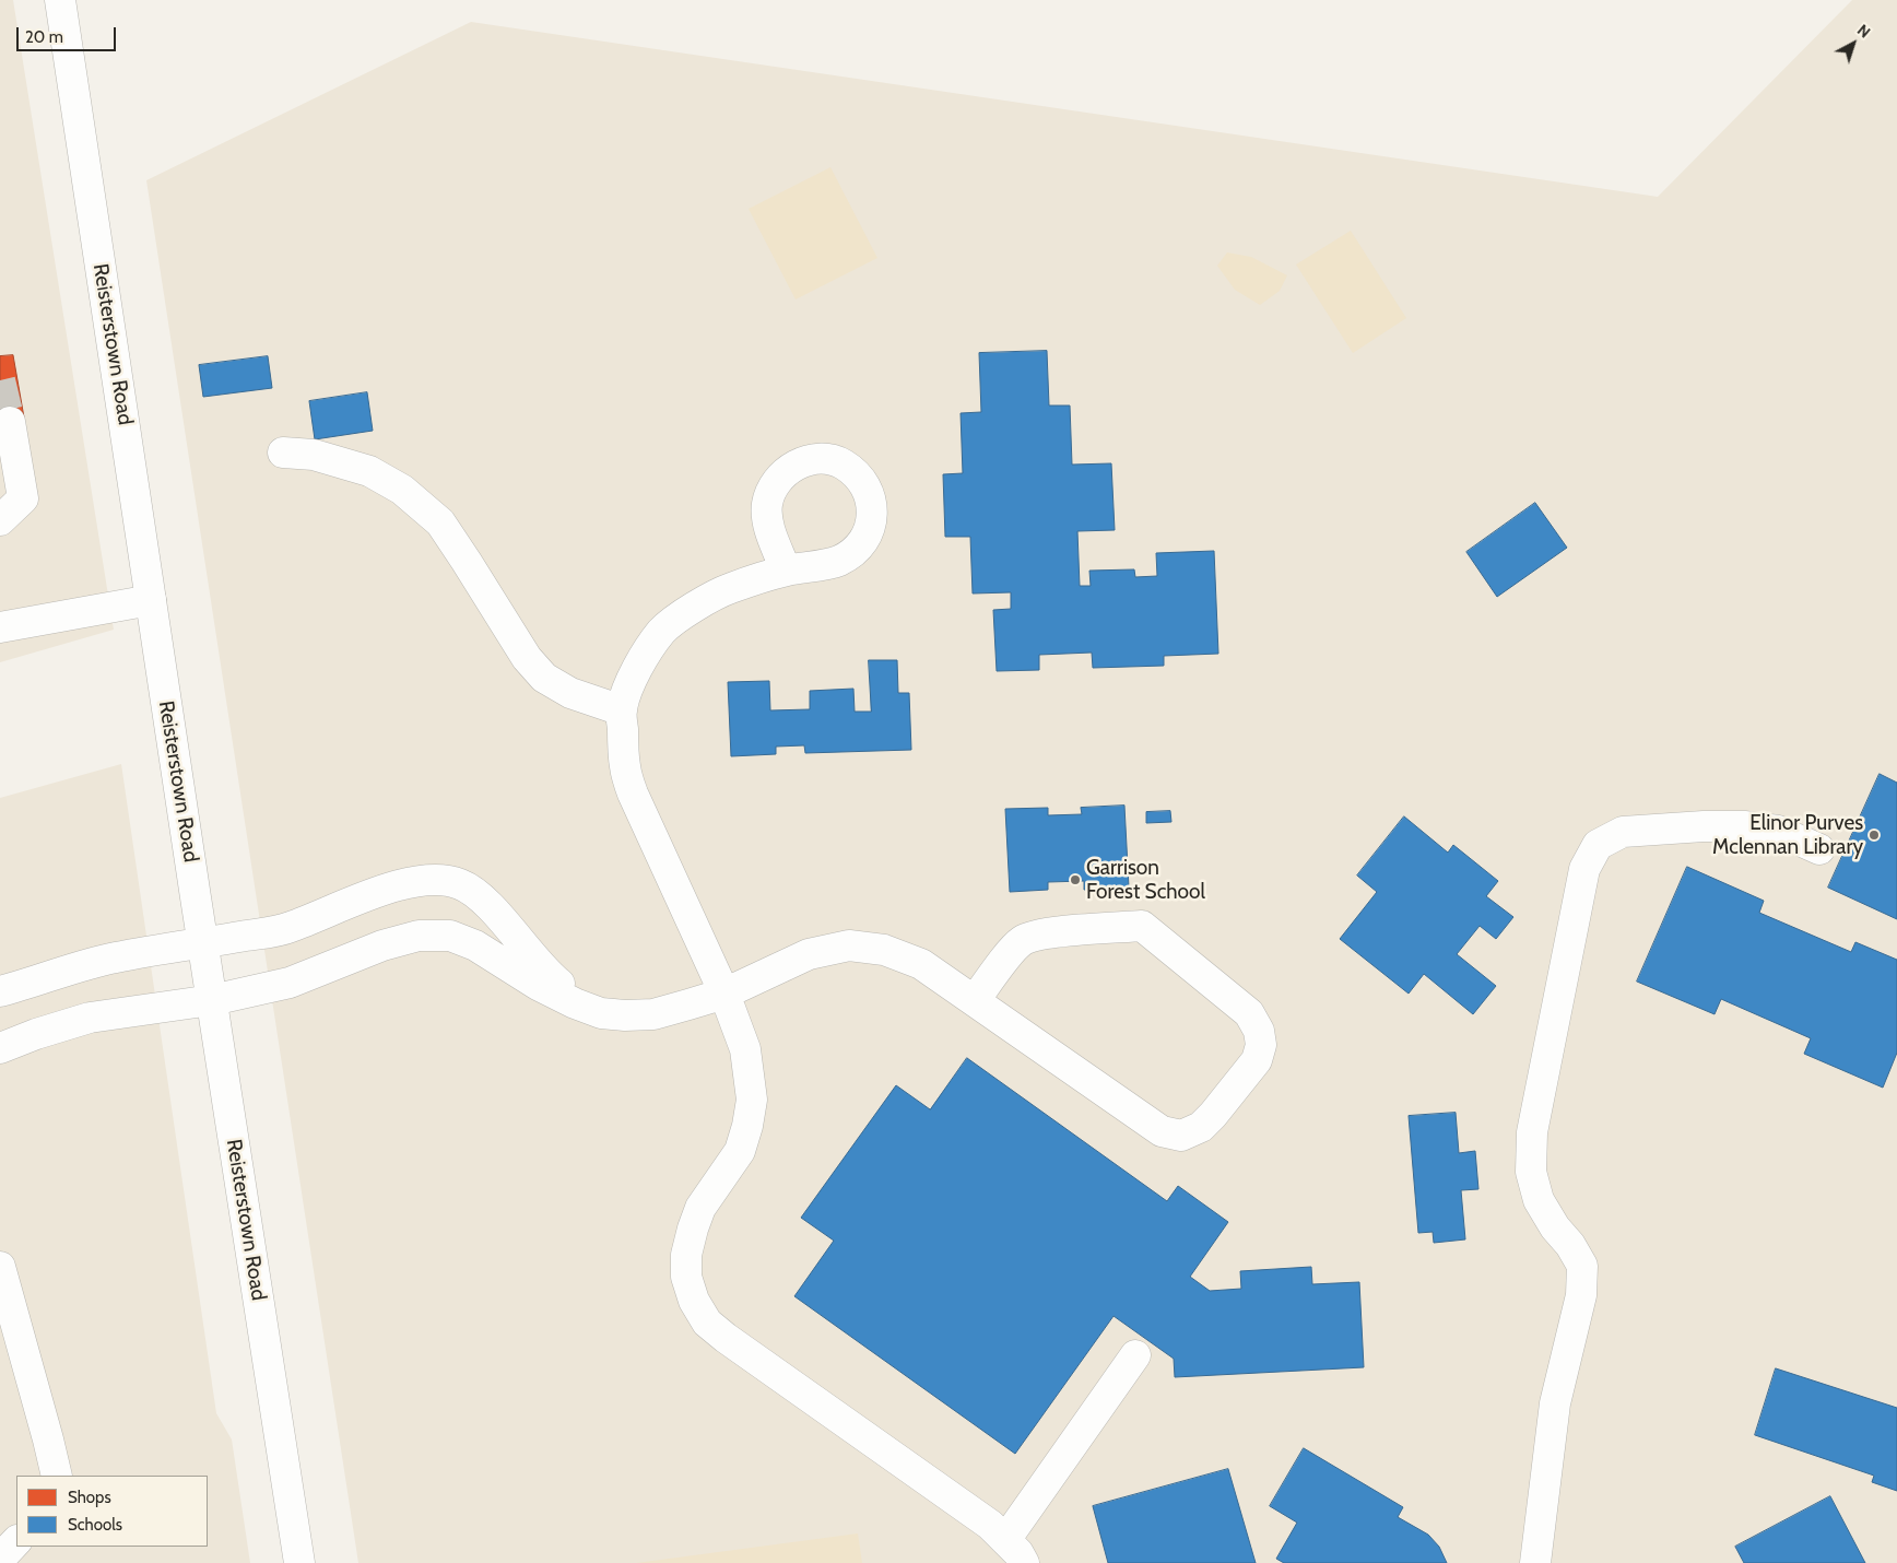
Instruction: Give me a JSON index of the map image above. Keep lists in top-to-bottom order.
{
  "streets": {
    "main road": ["Reisterstown Road"]
  },
  "places": ["Elinor Purves Mclennan Library", "Garrison Forest School"],
  "legend": ["Shops", "Schools"],
  "scale_bar": "20 m",
  "north": "top right"
}
